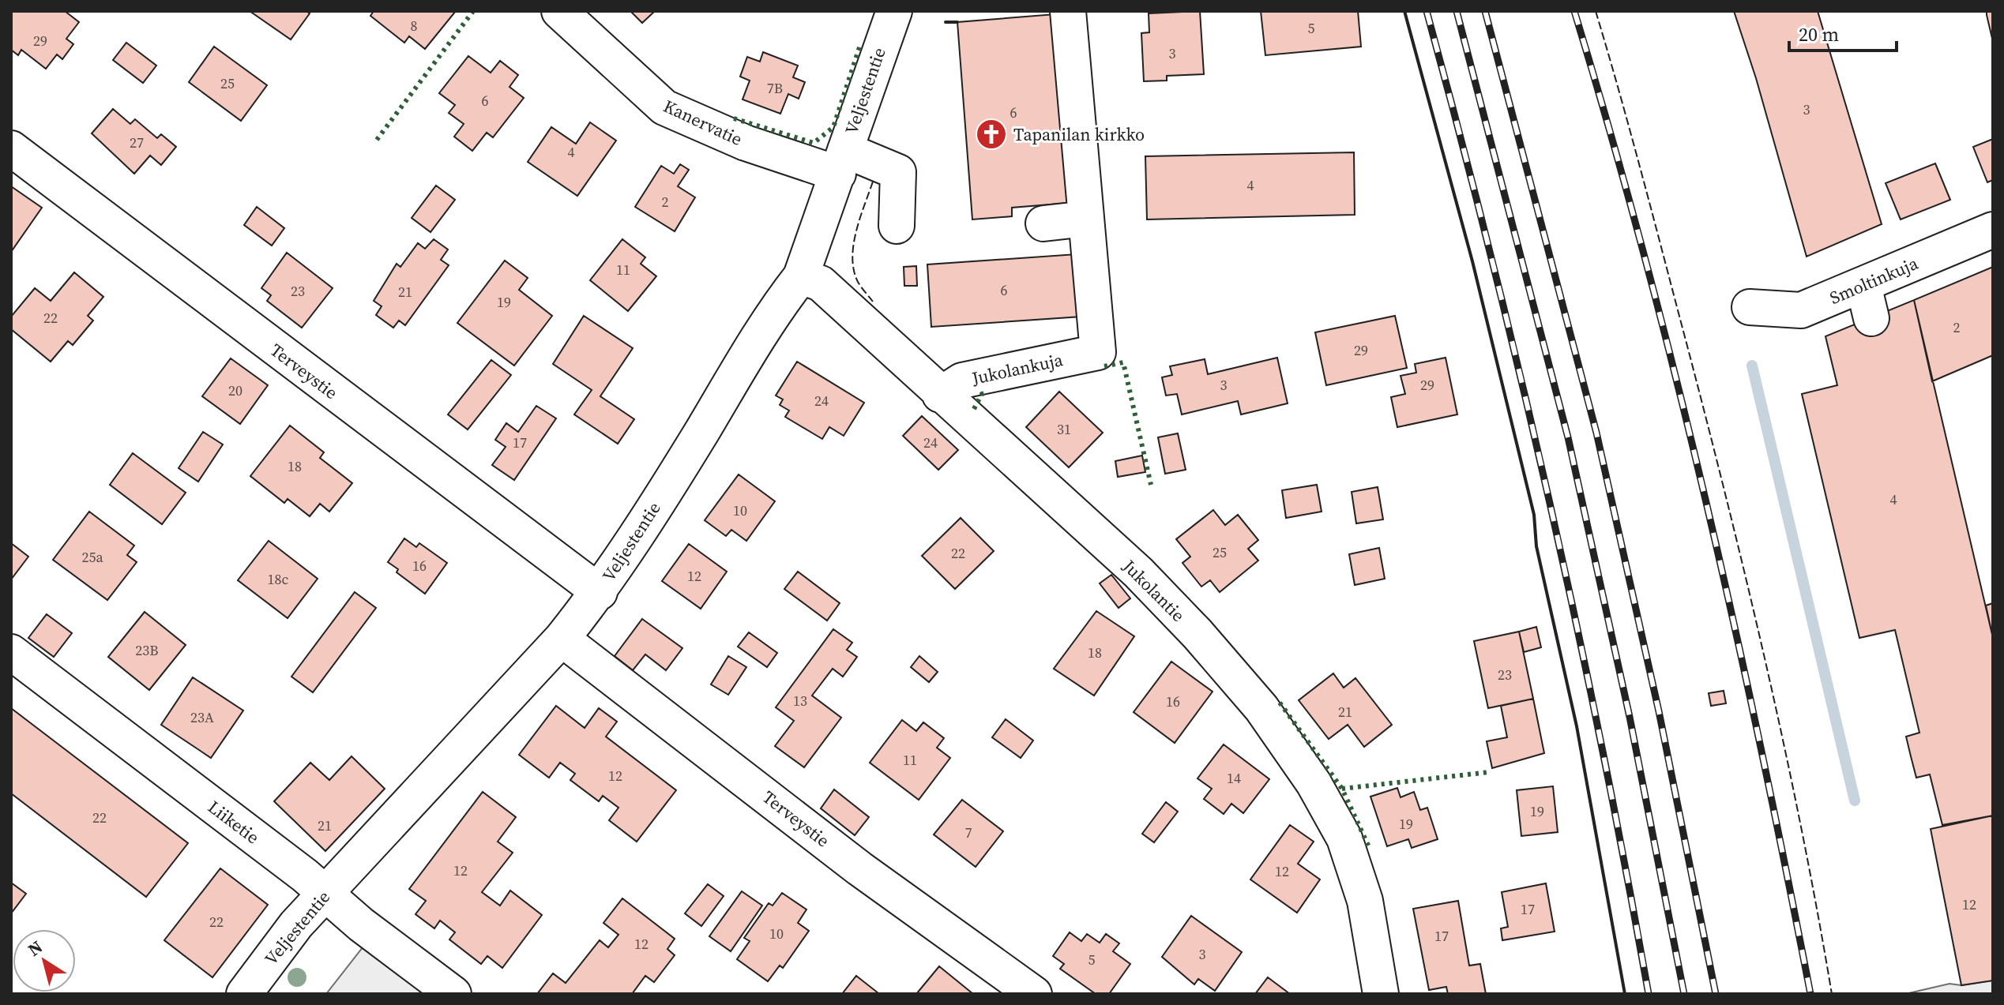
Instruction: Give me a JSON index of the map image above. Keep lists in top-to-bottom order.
{
  "streets": {
    "street": [
      "Veljestentie",
      "Kanervatie",
      "Smoltinkuja",
      "Jukolankuja",
      "Terveystie",
      "Jukolantie",
      "Liiketie"
    ]
  },
  "crossings": [
    ["Veljestentie", "Kanervatie"],
    ["Veljestentie", "Terveystie"],
    ["Veljestentie", "Jukolantie"],
    ["Veljestentie", "Liiketie"],
    ["Jukolankuja", "Jukolantie"]
  ],
  "places": {
    "church": ["Tapanilan kirkko"]
  },
  "house_numbers": [
    "8",
    "5",
    "29",
    "3",
    "25",
    "7B",
    "6",
    "3",
    "6",
    "27",
    "4",
    "4",
    "2",
    "11",
    "6",
    "23",
    "21",
    "19",
    "22",
    "2",
    "29",
    "3",
    "29",
    "20",
    "24",
    "31",
    "17",
    "24",
    "18",
    "4",
    "10",
    "25",
    "22",
    "25a",
    "16",
    "12",
    "18c",
    "23B",
    "18",
    "23",
    "13",
    "16",
    "21",
    "23A",
    "11",
    "12",
    "14",
    "19",
    "22",
    "19",
    "21",
    "7",
    "12",
    "12",
    "12",
    "17",
    "22",
    "10",
    "17",
    "12",
    "3",
    "5"
  ],
  "scale_bar": "20 m",
  "north": "top left"
}
